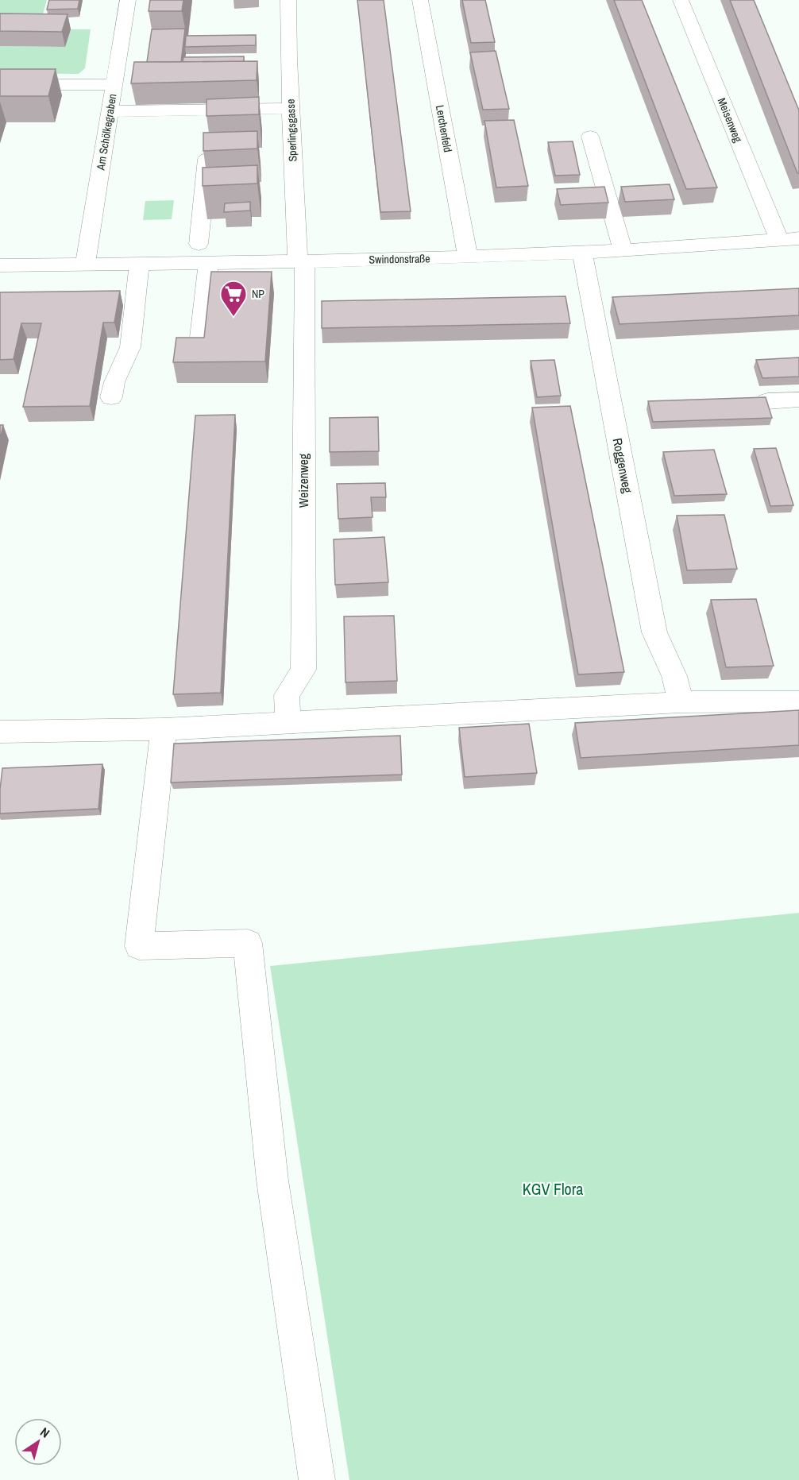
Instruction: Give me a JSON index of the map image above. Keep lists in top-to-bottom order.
{
  "streets": {
    "street": [
      "Meisenweg",
      "Lerchenfeld",
      "Sperlingsgasse",
      "Am Schölkegraben",
      "Swindonstraße",
      "Roggenweg",
      "Weizenweg"
    ]
  },
  "crossings": [
    ["Meisenweg", "Swindonstraße"],
    ["Lerchenfeld", "Swindonstraße"],
    ["Sperlingsgasse", "Swindonstraße"],
    ["Sperlingsgasse", "Weizenweg"],
    ["Am Schölkegraben", "Swindonstraße"],
    ["Swindonstraße", "Roggenweg"],
    ["Swindonstraße", "Weizenweg"]
  ],
  "parks": ["KGV Flora"],
  "places": {
    "supermarket": ["NP"]
  },
  "north": "top right"
}
